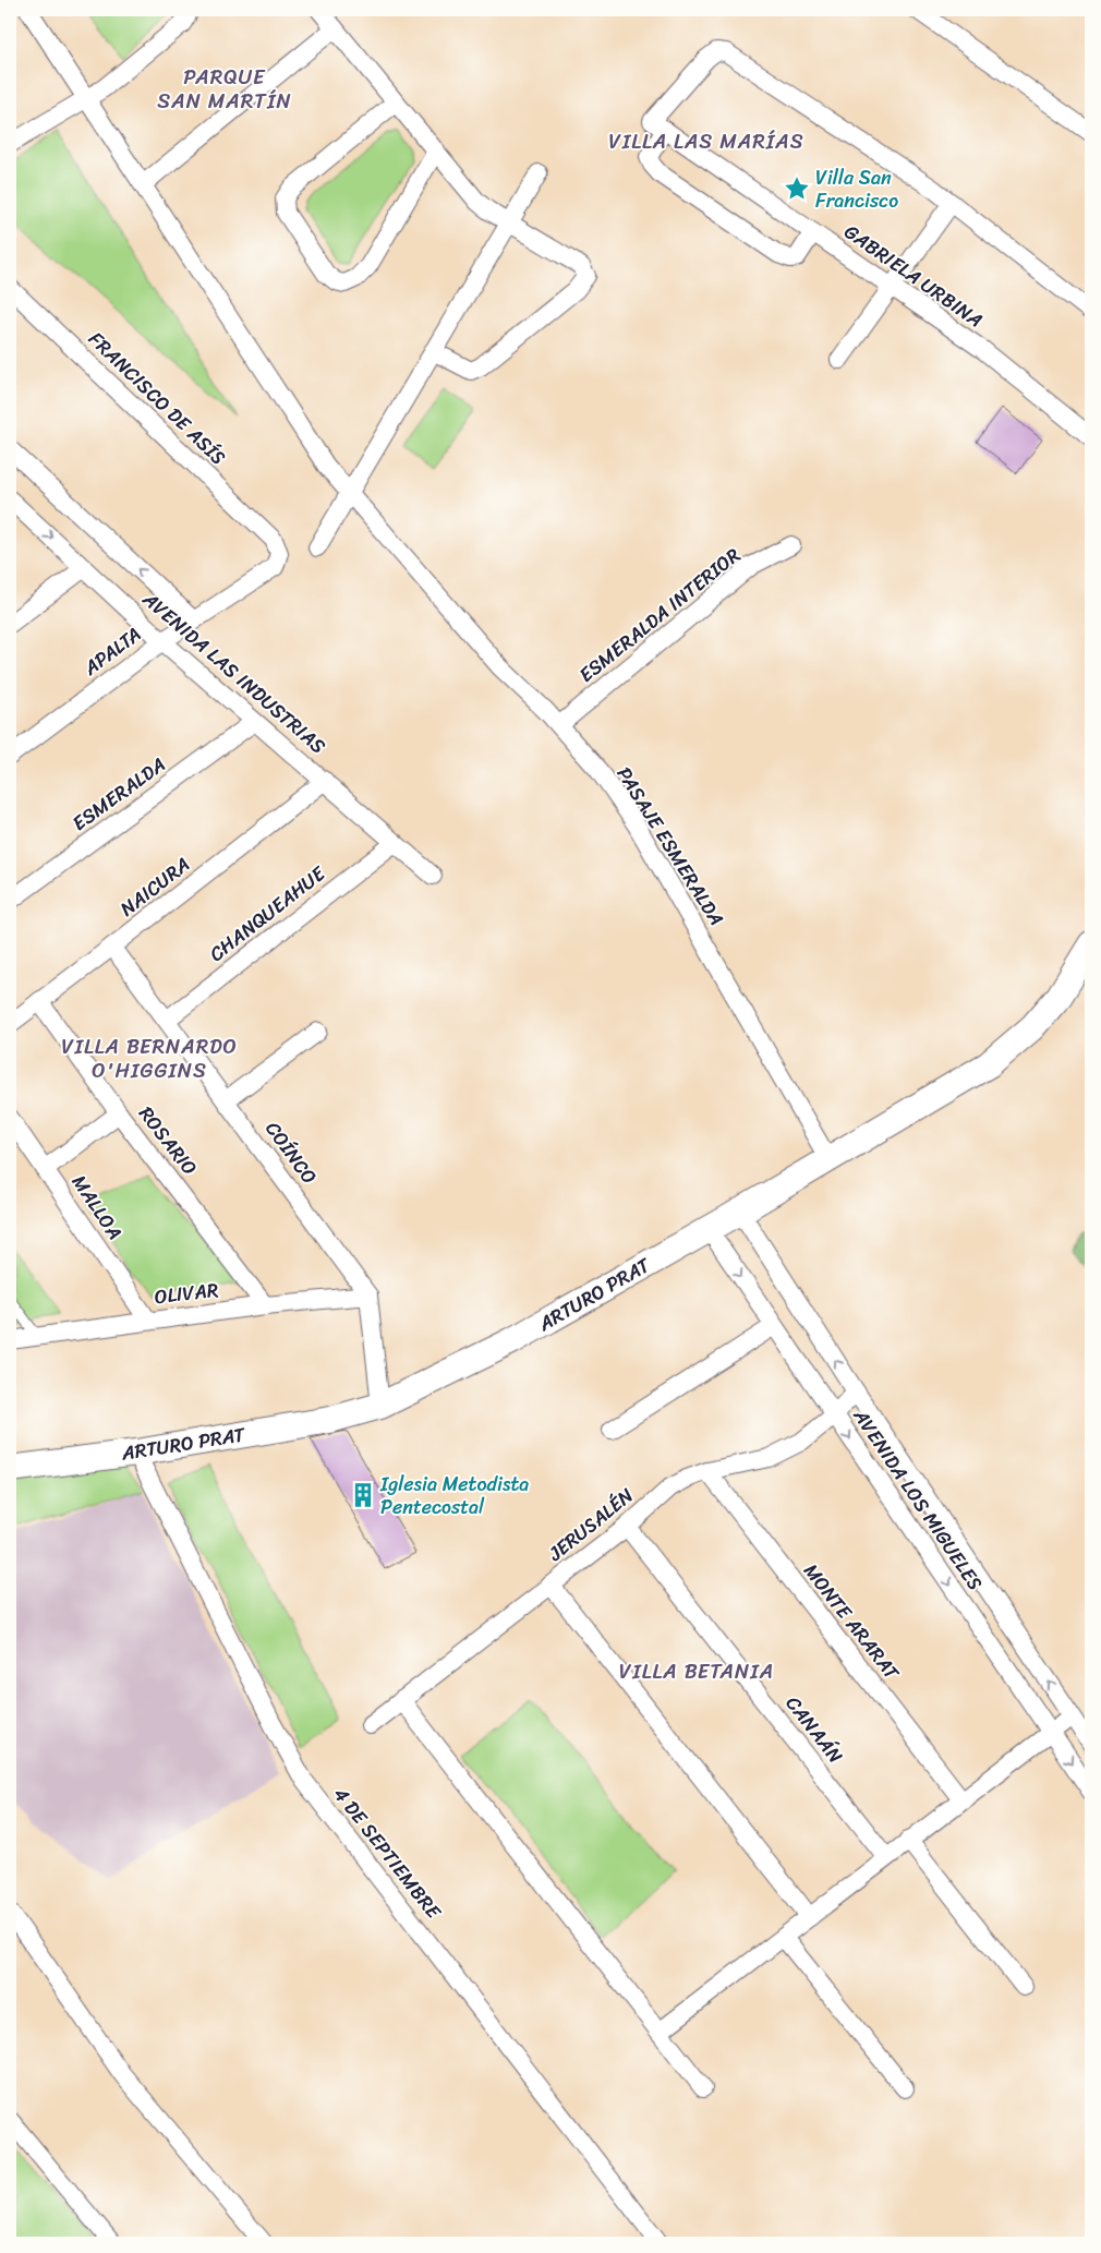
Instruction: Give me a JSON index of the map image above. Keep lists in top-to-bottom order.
{
  "streets": {
    "main road": ["ARTURO PRAT"],
    "street": [
      "GABRIELA URBINA",
      "FRANCISCO DE ASÍS",
      "ESMERALDA INTERIOR",
      "APALTA",
      "AVENIDA LAS INDUSTRIAS",
      "ESMERALDA",
      "PASAJE ESMERALDA",
      "NAICURA",
      "CHANQUEAHUE",
      "ROSARIO",
      "COÍNCO",
      "MALLOA",
      "OLIVAR",
      "AVENIDA LOS MIGUELES",
      "JERUSALÉN",
      "MONTE ARARAT",
      "CANAÁN",
      "4 DE SEPTIEMBRE"
    ]
  },
  "crossings": [
    ["FRANCISCO DE ASÍS", "APALTA"],
    ["ESMERALDA INTERIOR", "PASAJE ESMERALDA"],
    ["APALTA", "AVENIDA LAS INDUSTRIAS"],
    ["AVENIDA LAS INDUSTRIAS", "ESMERALDA"],
    ["AVENIDA LAS INDUSTRIAS", "NAICURA"],
    ["AVENIDA LAS INDUSTRIAS", "CHANQUEAHUE"],
    ["PASAJE ESMERALDA", "ARTURO PRAT"],
    ["NAICURA", "ROSARIO"],
    ["NAICURA", "COÍNCO"],
    ["CHANQUEAHUE", "COÍNCO"],
    ["ROSARIO", "OLIVAR"],
    ["COÍNCO", "OLIVAR"],
    ["MALLOA", "OLIVAR"],
    ["ARTURO PRAT", "AVENIDA LOS MIGUELES"],
    ["ARTURO PRAT", "4 DE SEPTIEMBRE"],
    ["AVENIDA LOS MIGUELES", "JERUSALÉN"],
    ["JERUSALÉN", "MONTE ARARAT"],
    ["JERUSALÉN", "CANAÁN"]
  ],
  "districts": [
    "PARQUE SAN MARTÍN",
    "VILLA LAS MARÍAS",
    "VILLA BERNARDO O'HIGGINS",
    "VILLA BETANIA"
  ],
  "places": {
    "place": ["Villa San Francisco"],
    "building": ["Iglesia Metodista Pentecostal"]
  }
}
